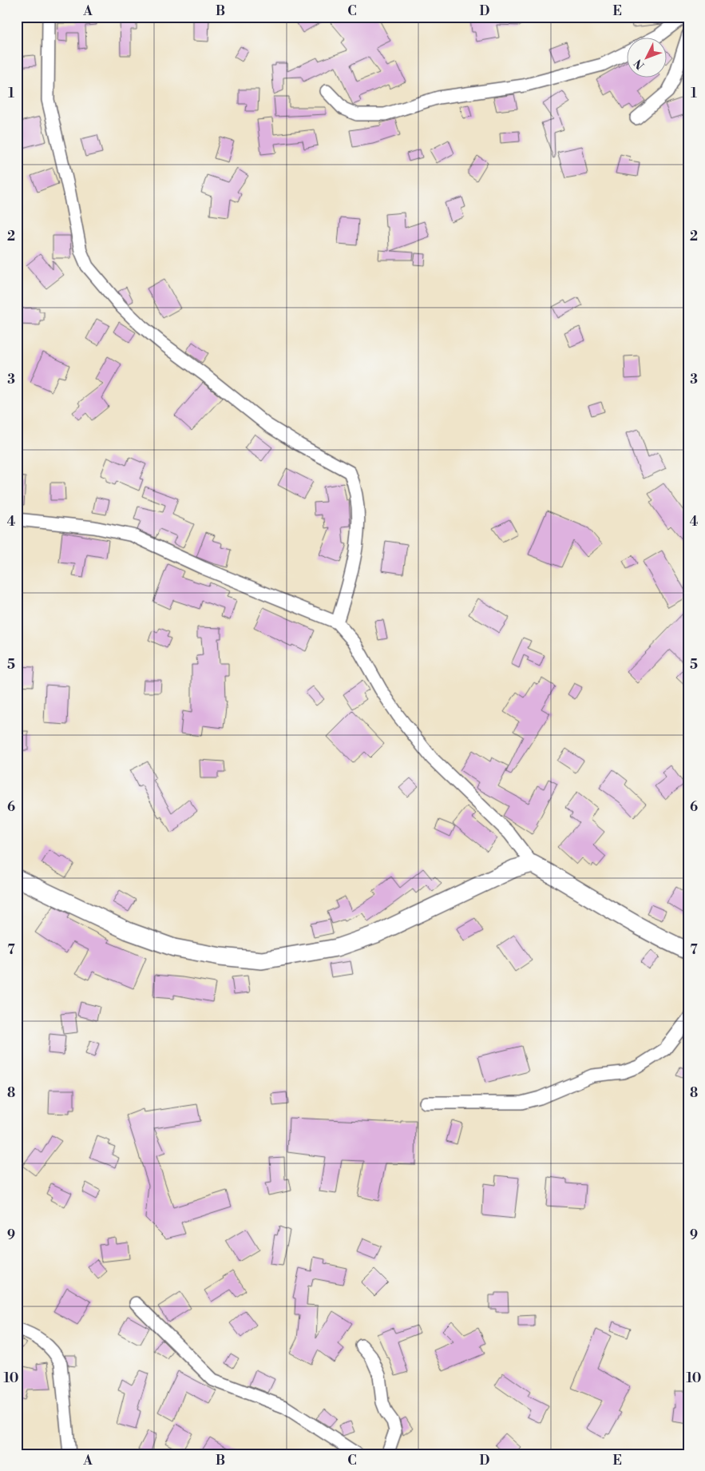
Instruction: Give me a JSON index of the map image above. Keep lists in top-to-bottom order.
{
  "north": "bottom left",
  "grid": {
    "columns": [
      "A",
      "B",
      "C",
      "D",
      "E"
    ],
    "rows": [
      "1",
      "2",
      "3",
      "4",
      "5",
      "6",
      "7",
      "8",
      "9",
      "10"
    ]
  }
}
